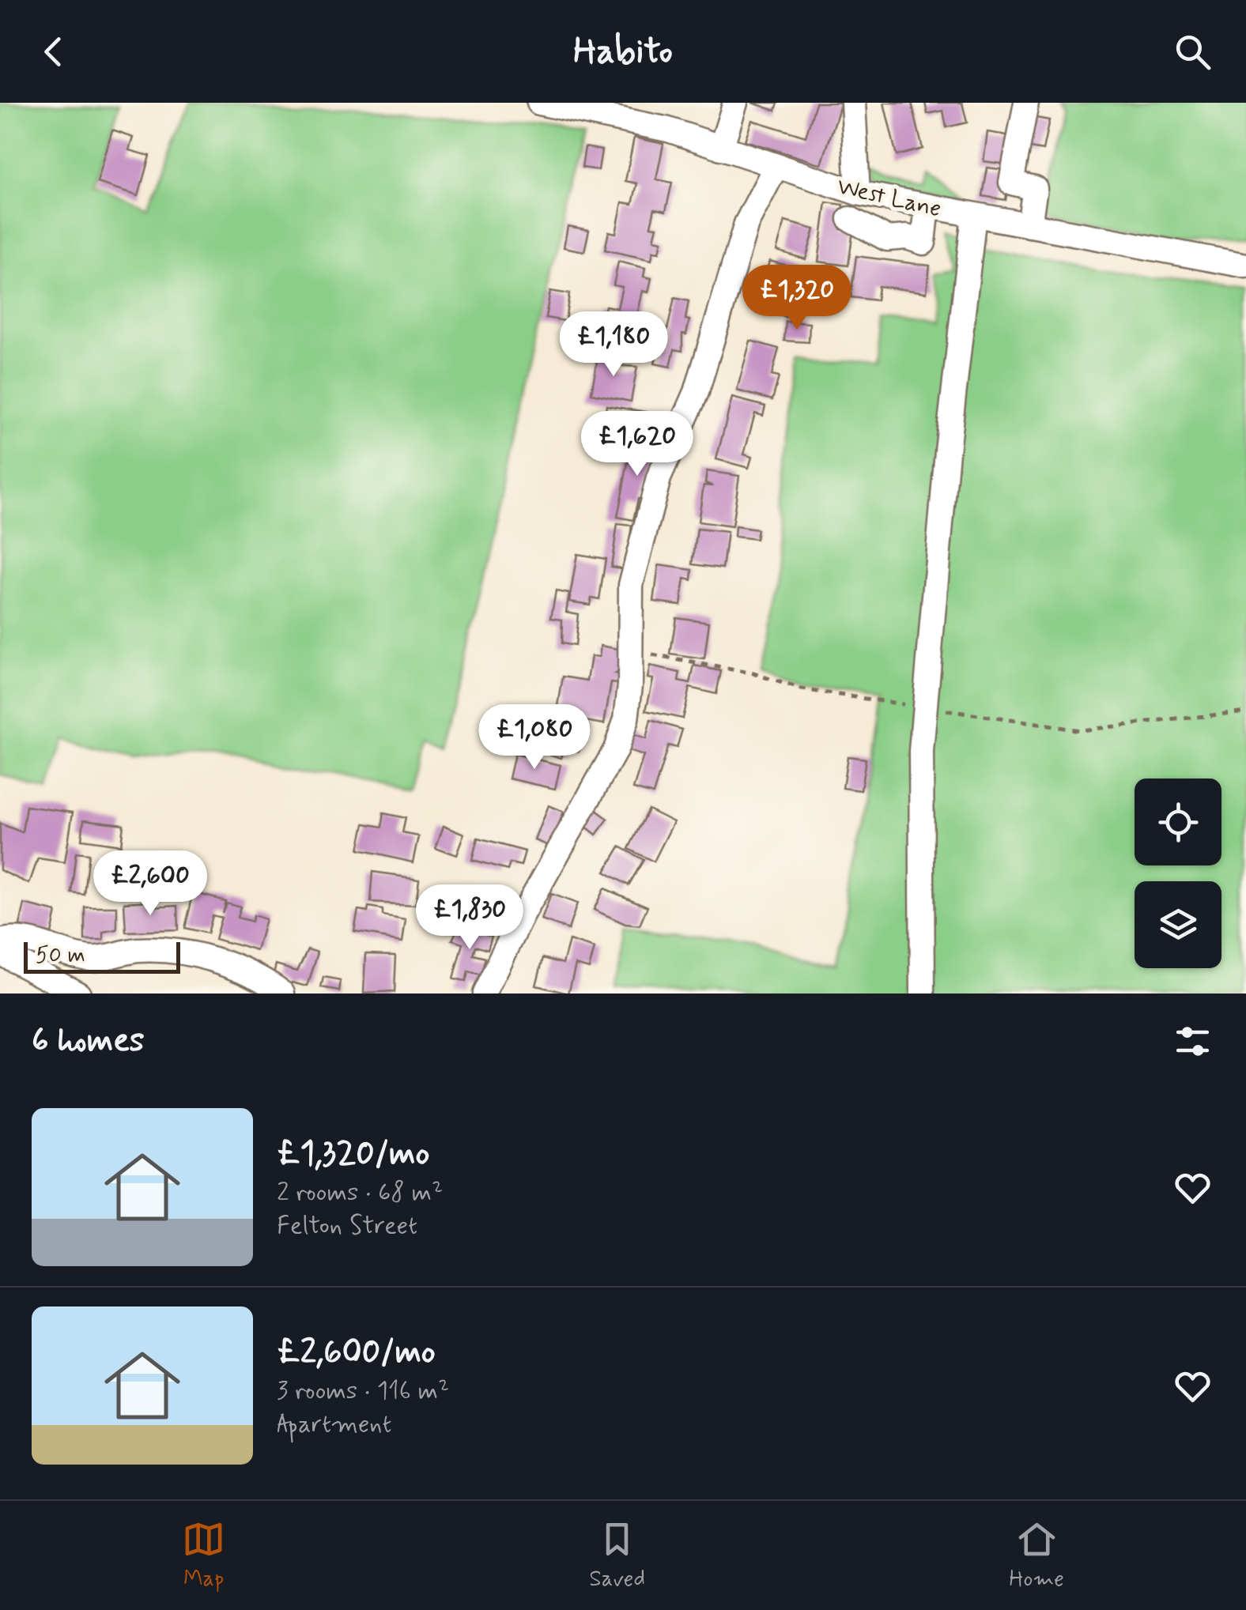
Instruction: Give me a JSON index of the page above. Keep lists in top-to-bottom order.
{
  "streets": {
    "street": ["West Lane"]
  },
  "scale_bar": "50 m",
  "page": {
    "header": "Habito",
    "price": [
      "£1,320",
      "£1,180",
      "£1,620",
      "£1,080",
      "£2,600",
      "£1,830"
    ],
    "scale": "50 m",
    "heading": "6 homes",
    "list": [
      {
        "name": "£1,320/mo",
        "note": "2 rooms · 68 m² · Felton Street"
      },
      {
        "name": "£2,600/mo",
        "note": "3 rooms · 116 m² · Apartment"
      }
    ],
    "tabs": ["Map", "Saved", "Home"]
  }
}
